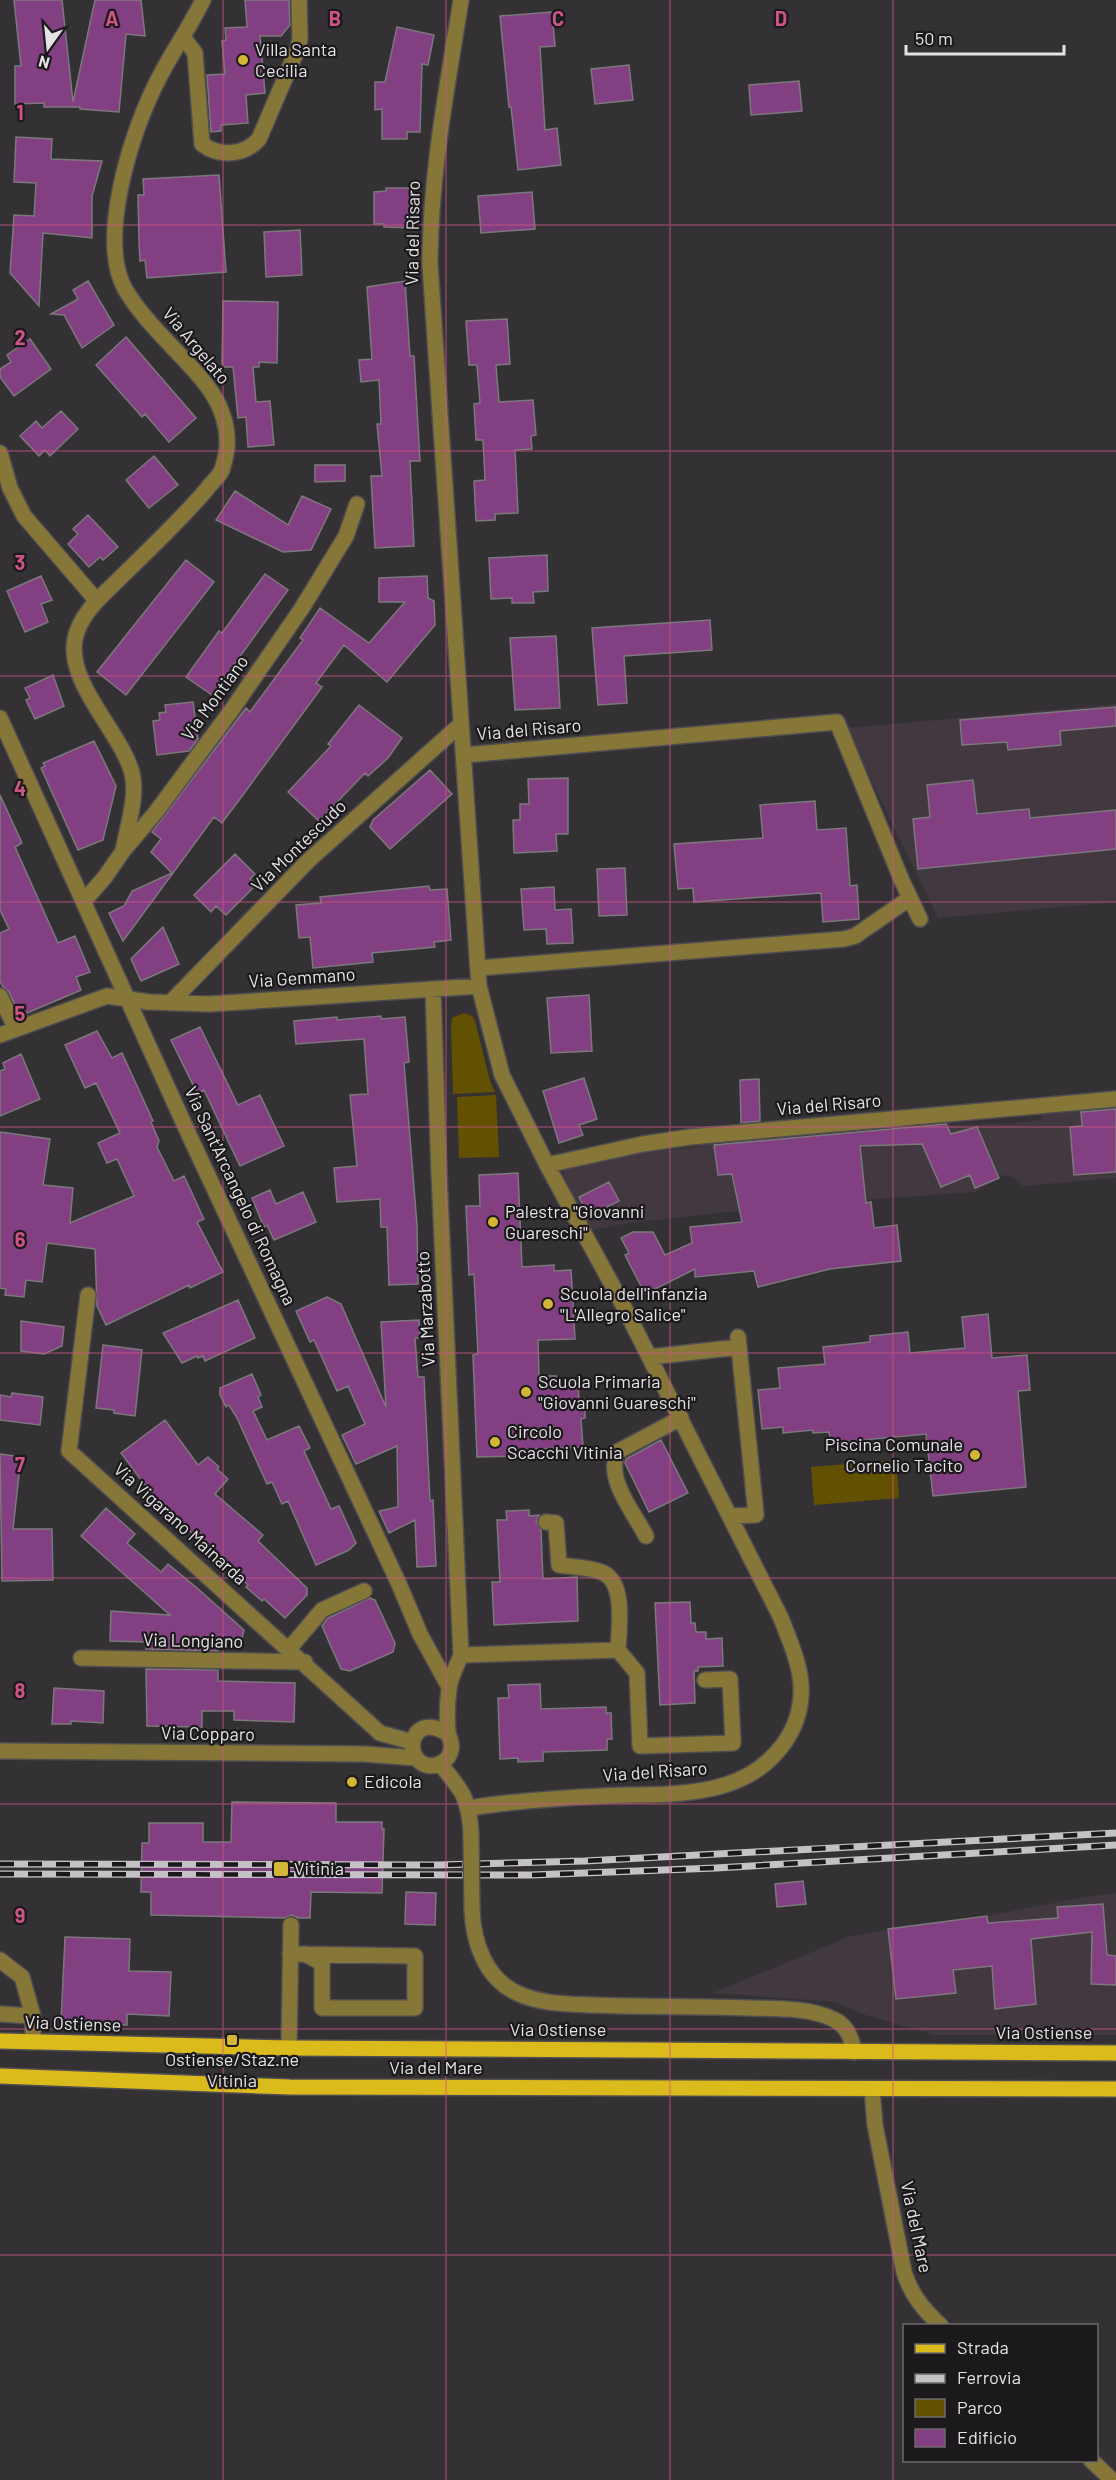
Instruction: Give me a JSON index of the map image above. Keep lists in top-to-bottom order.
{
  "streets": {
    "main road": ["Via Ostiense", "Via del Mare"],
    "street": [
      "Via del Risaro",
      "Via Argelato",
      "Via Montiano",
      "Via Montescudo",
      "Via Gemmano",
      "Via Sant'Arcangelo di Romagna",
      "Via Marzabotto",
      "Via Vigarano Mainarda",
      "Via Longiano",
      "Via Copparo"
    ]
  },
  "crossings": [
    ["Via del Risaro", "Via Montescudo"],
    ["Via del Risaro", "Via Gemmano"],
    ["Via Argelato", "Via Montiano"],
    ["Via Montiano", "Via Sant'Arcangelo di Romagna"],
    ["Via Montescudo", "Via Gemmano"],
    ["Via Gemmano", "Via Sant'Arcangelo di Romagna"],
    ["Via Gemmano", "Via Marzabotto"],
    ["Via Vigarano Mainarda", "Via Longiano"],
    ["Via Vigarano Mainarda", "Via Copparo"]
  ],
  "places": {
    "other": [
      "Villa Santa Cecilia",
      "Palestra \"Giovanni Guareschi\"",
      "Scuola dell'infanzia \"L'Allegro Salice\"",
      "Scuola Primaria \"Giovanni Guareschi\"",
      "Circolo Scacchi Vitinia",
      "Piscina Comunale Cornelio Tacito",
      "Edicola"
    ],
    "transit": ["Vitinia", "Ostiense/Staz.ne Vitinia"]
  },
  "legend": [
    "Strada",
    "Ferrovia",
    "Parco",
    "Edificio"
  ],
  "scale_bar": "50 m",
  "north": "bottom",
  "grid": {
    "columns": [
      "A",
      "B",
      "C",
      "D"
    ],
    "rows": [
      "1",
      "2",
      "3",
      "4",
      "5",
      "6",
      "7",
      "8",
      "9"
    ]
  }
}
